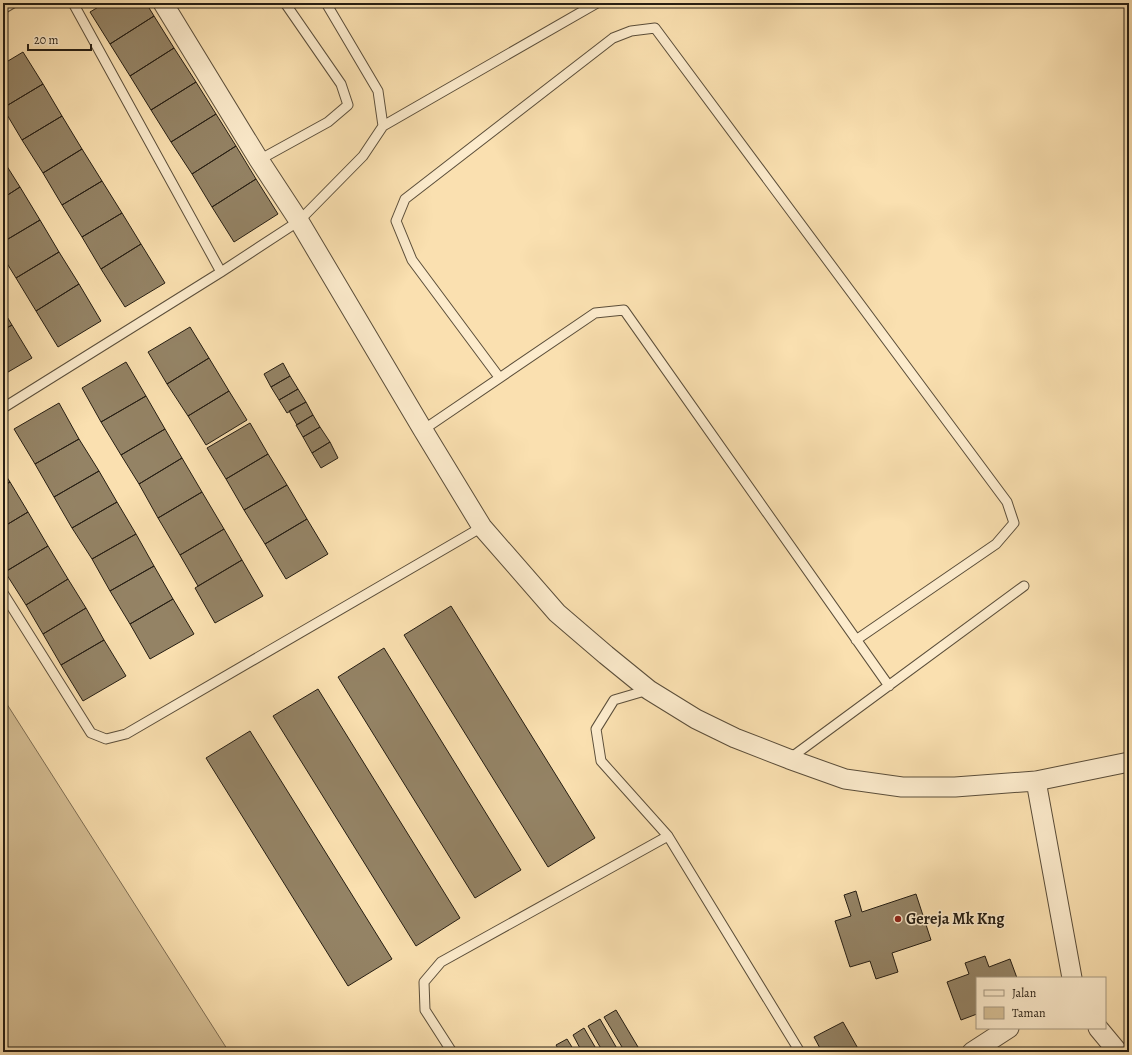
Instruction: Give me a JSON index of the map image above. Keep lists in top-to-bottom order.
{
  "places": ["Gereja Mk Kng"],
  "legend": ["Jalan", "Taman"],
  "scale_bar": "20 m"
}
